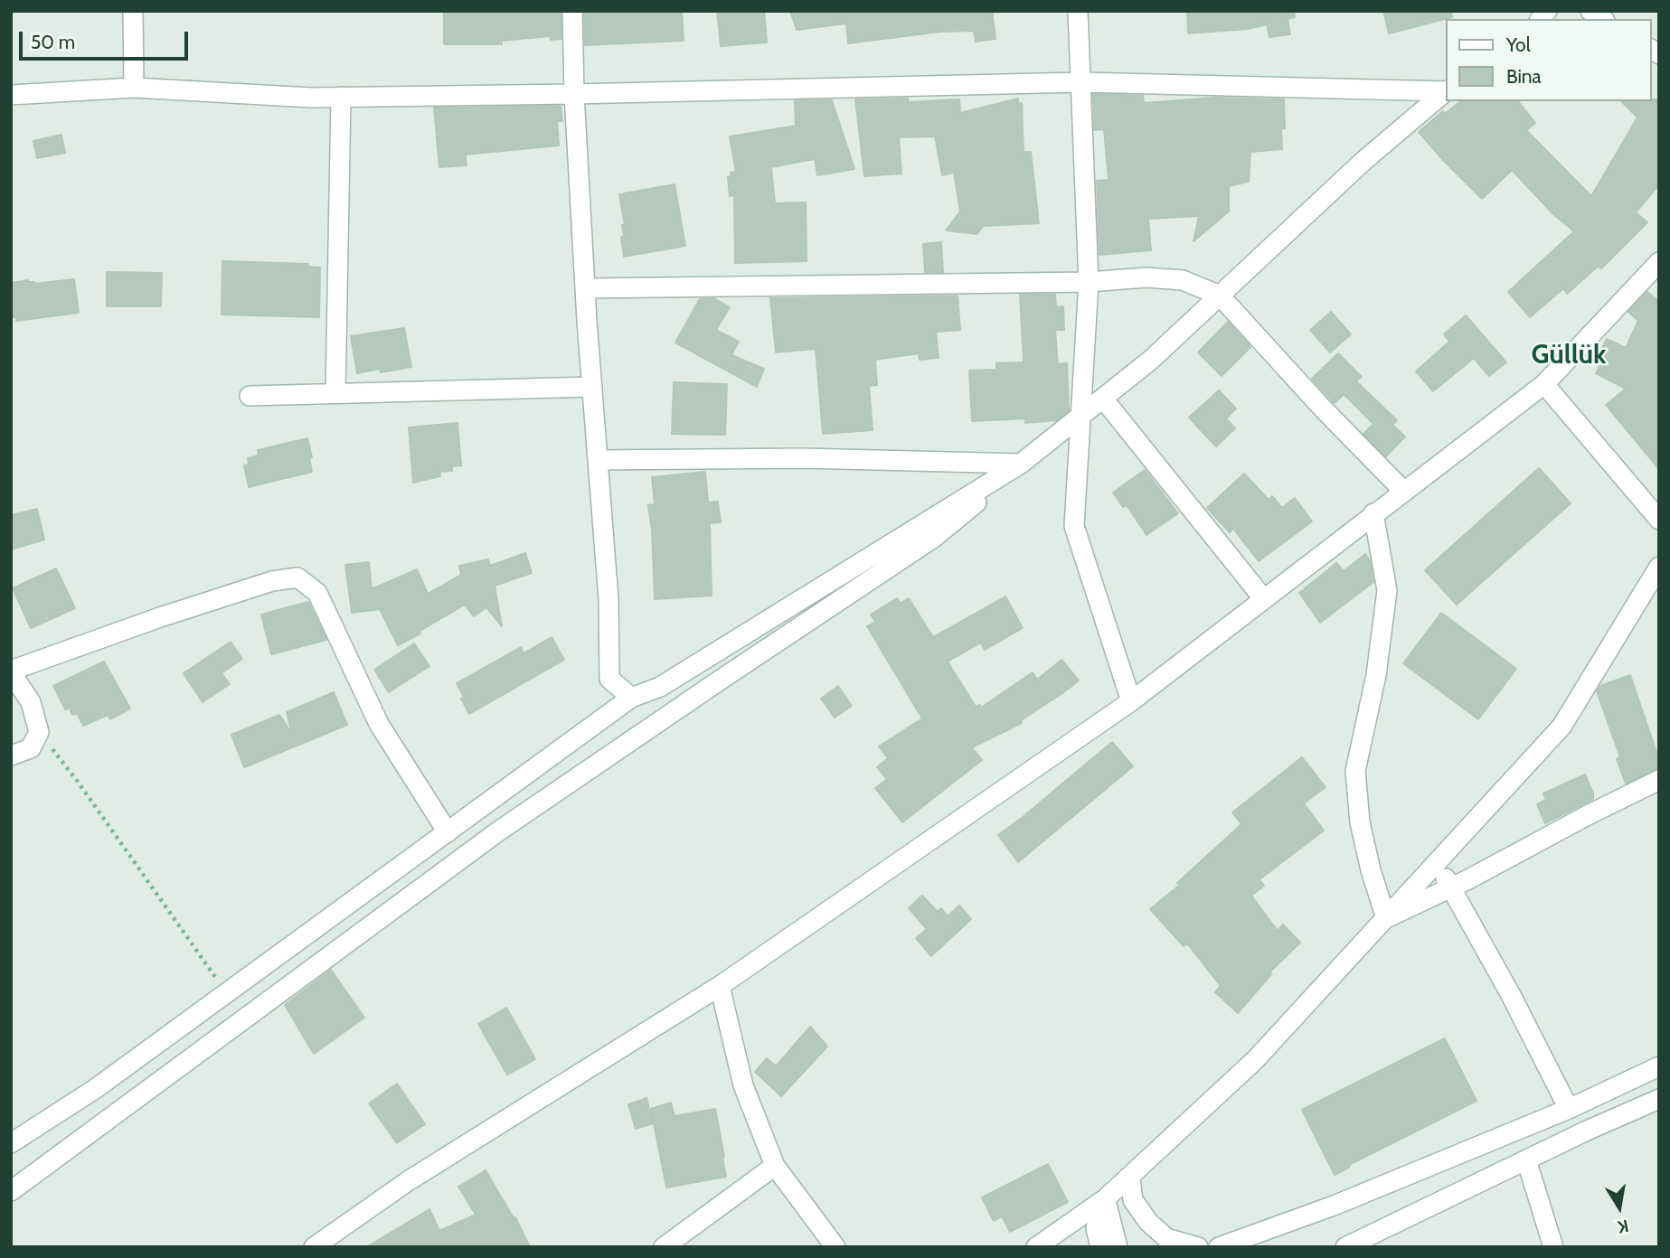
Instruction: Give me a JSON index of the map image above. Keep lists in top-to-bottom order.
{
  "districts": ["Güllük"],
  "legend": ["Yol", "Bina"],
  "scale_bar": "50 m",
  "north": "bottom"
}
